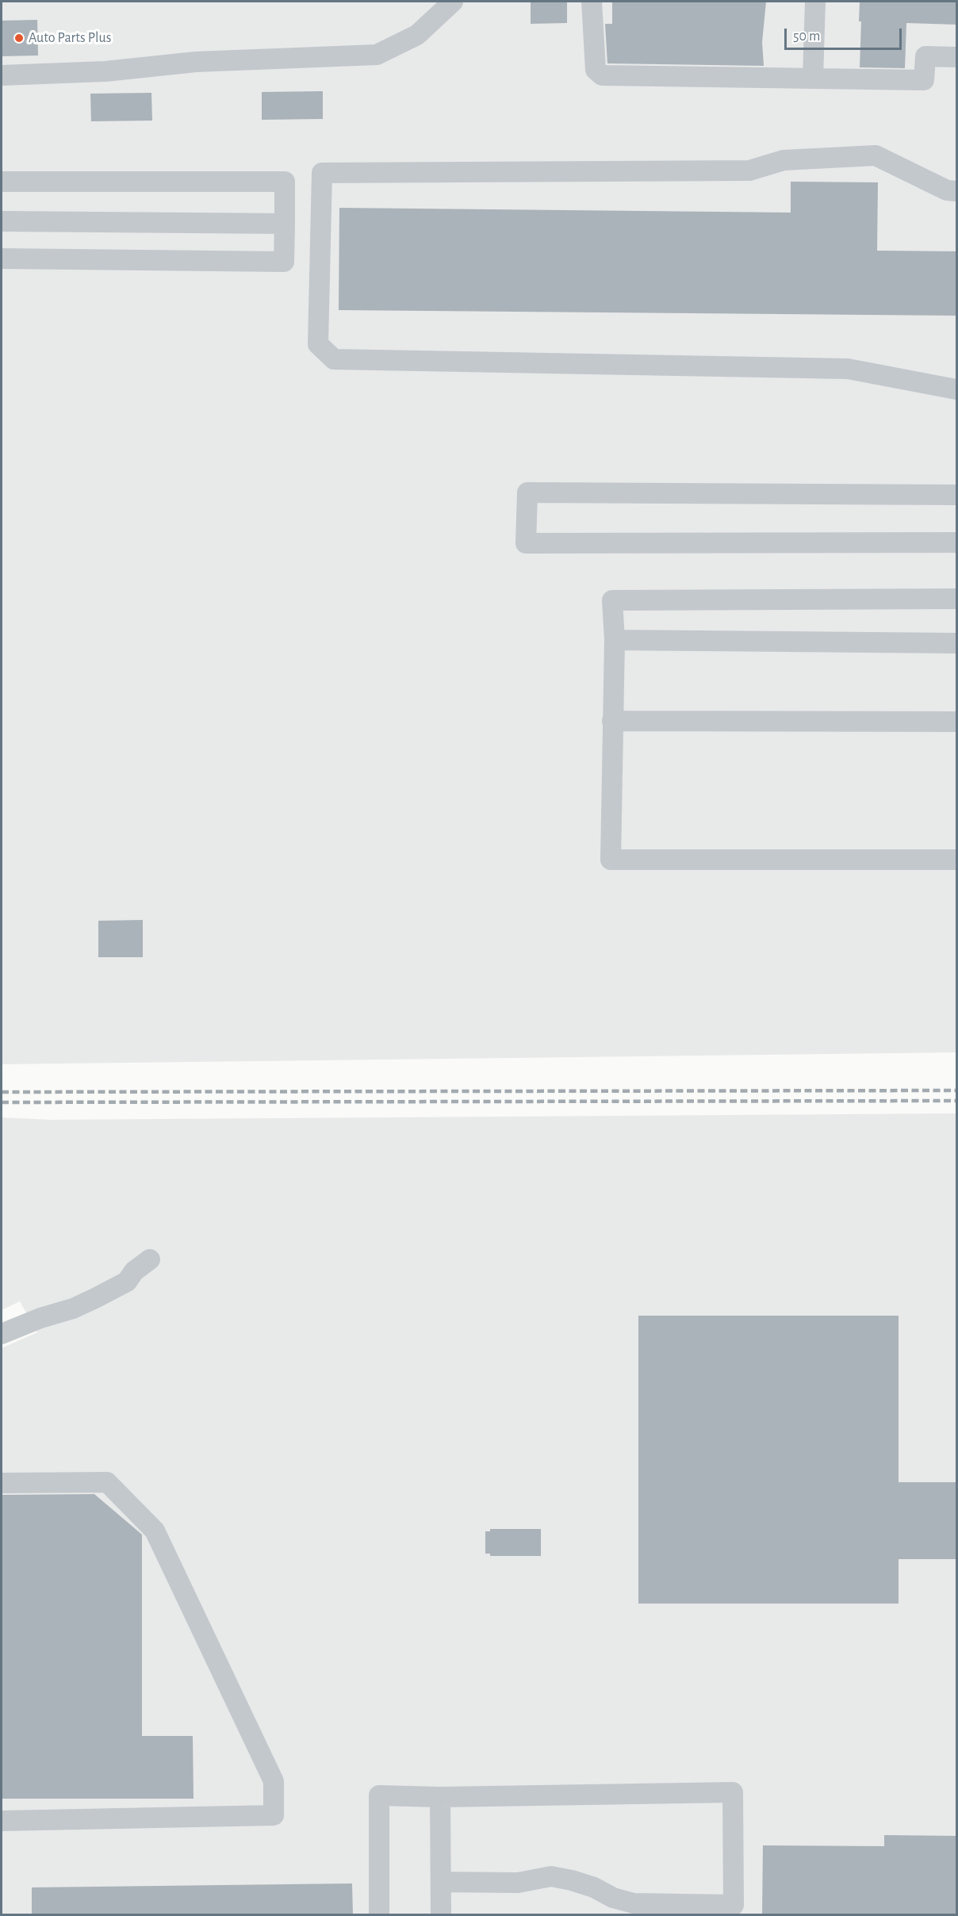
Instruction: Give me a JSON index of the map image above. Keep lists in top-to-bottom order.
{
  "places": ["Auto Parts Plus"],
  "scale_bar": "50 m"
}
